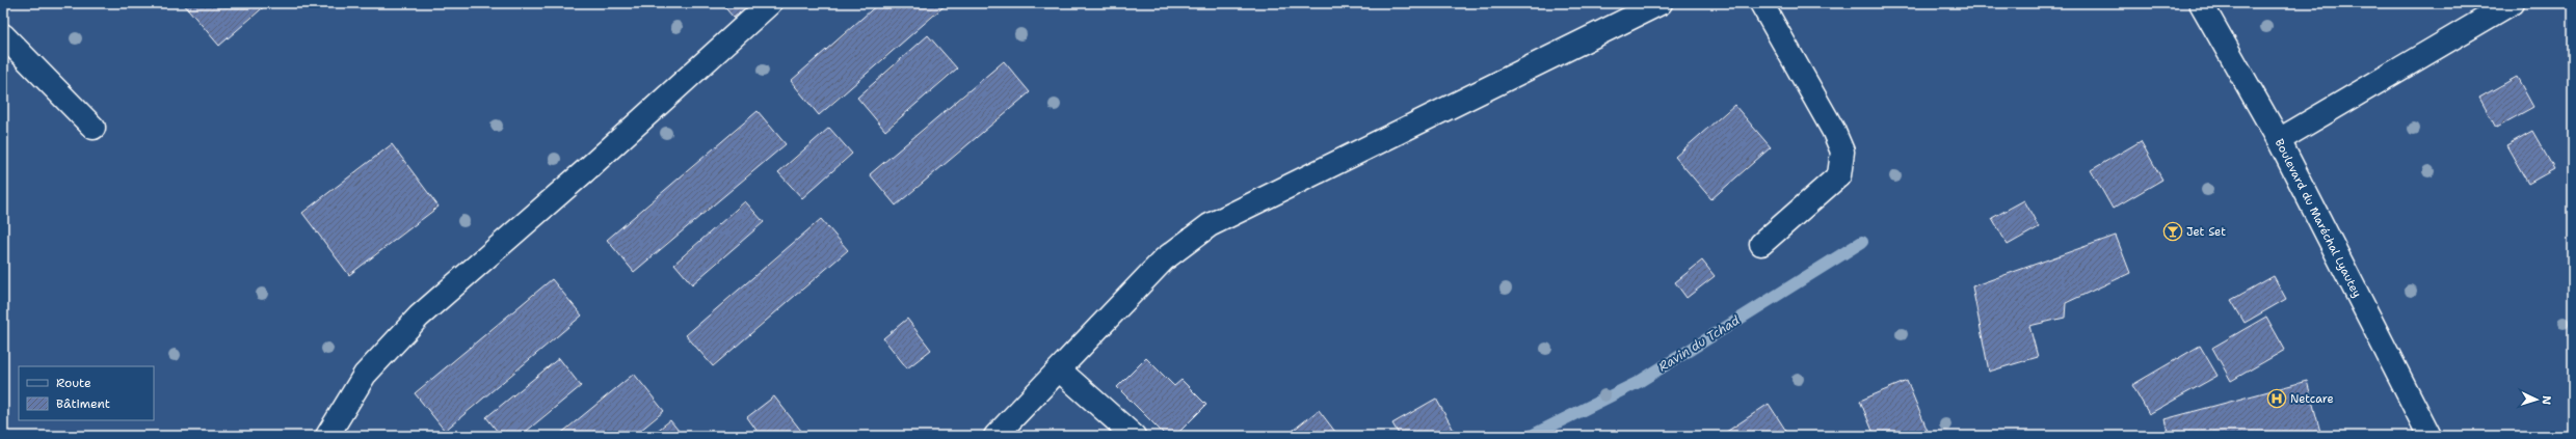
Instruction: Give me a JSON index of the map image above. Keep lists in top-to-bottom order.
{
  "streets": {
    "street": ["Boulevard du Maréchal Lyautey"]
  },
  "water": ["Ravin du Tchad"],
  "places": {
    "bar": ["Jet Set"],
    "hospital": ["Netcare"]
  },
  "legend": ["Route", "Bâtiment"],
  "north": "right"
}
